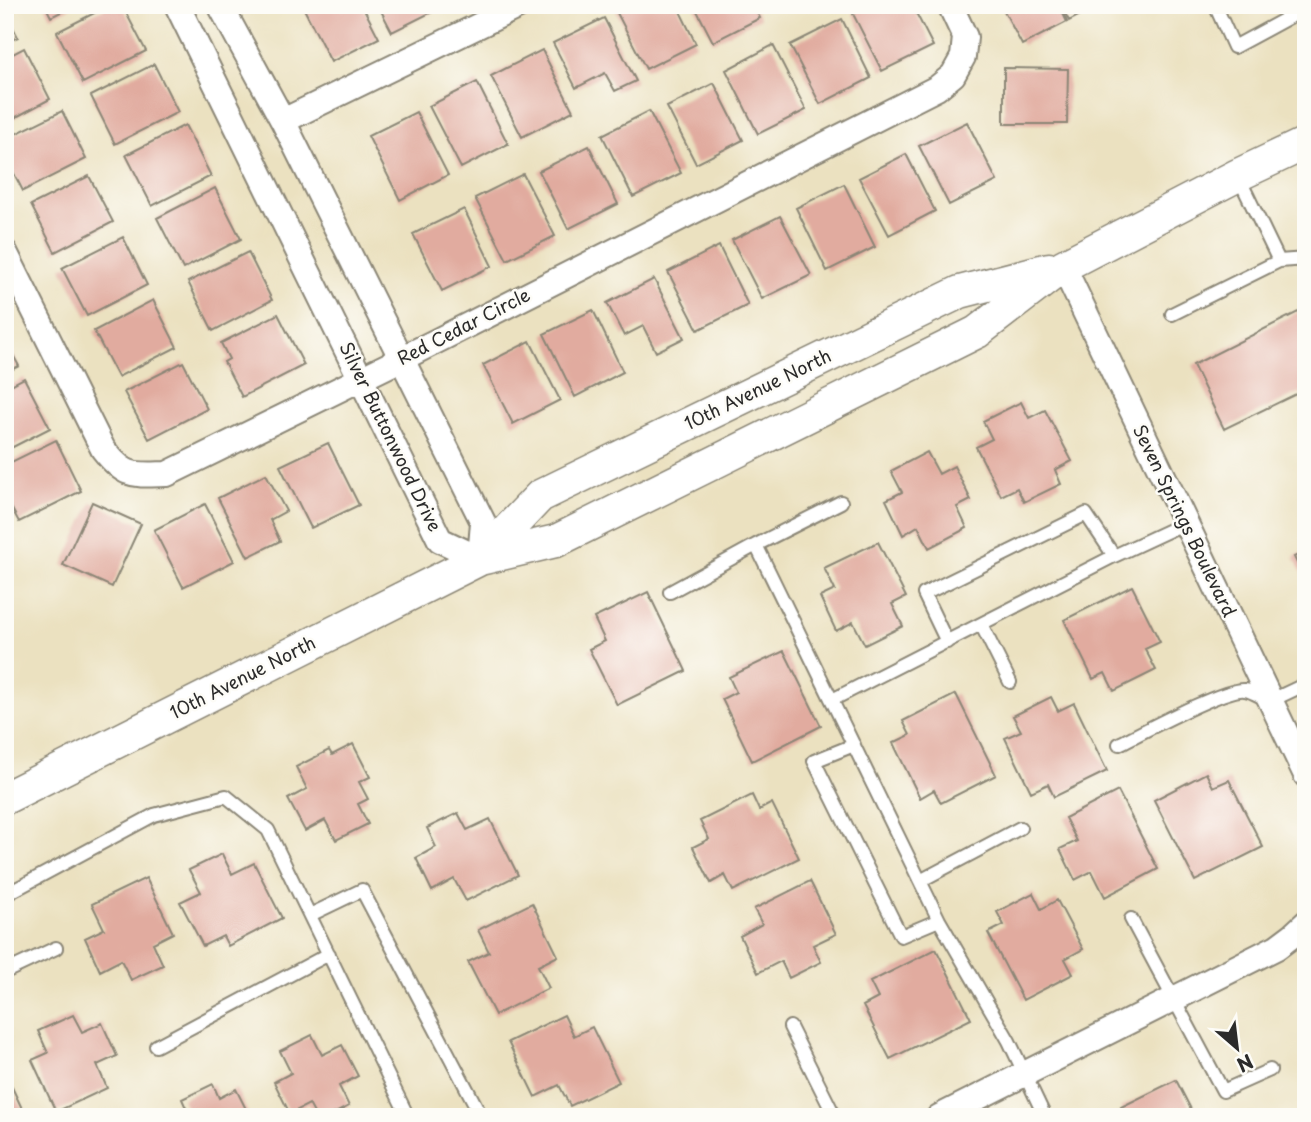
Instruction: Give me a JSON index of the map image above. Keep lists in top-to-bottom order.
{
  "streets": {
    "street": [
      "Red Cedar Circle",
      "10th Avenue North",
      "Silver Buttonwood Drive",
      "Seven Springs Boulevard"
    ]
  },
  "crossings": [
    ["Red Cedar Circle", "Silver Buttonwood Drive"],
    ["10th Avenue North", "Silver Buttonwood Drive"],
    ["10th Avenue North", "Seven Springs Boulevard"]
  ],
  "north": "bottom right"
}
